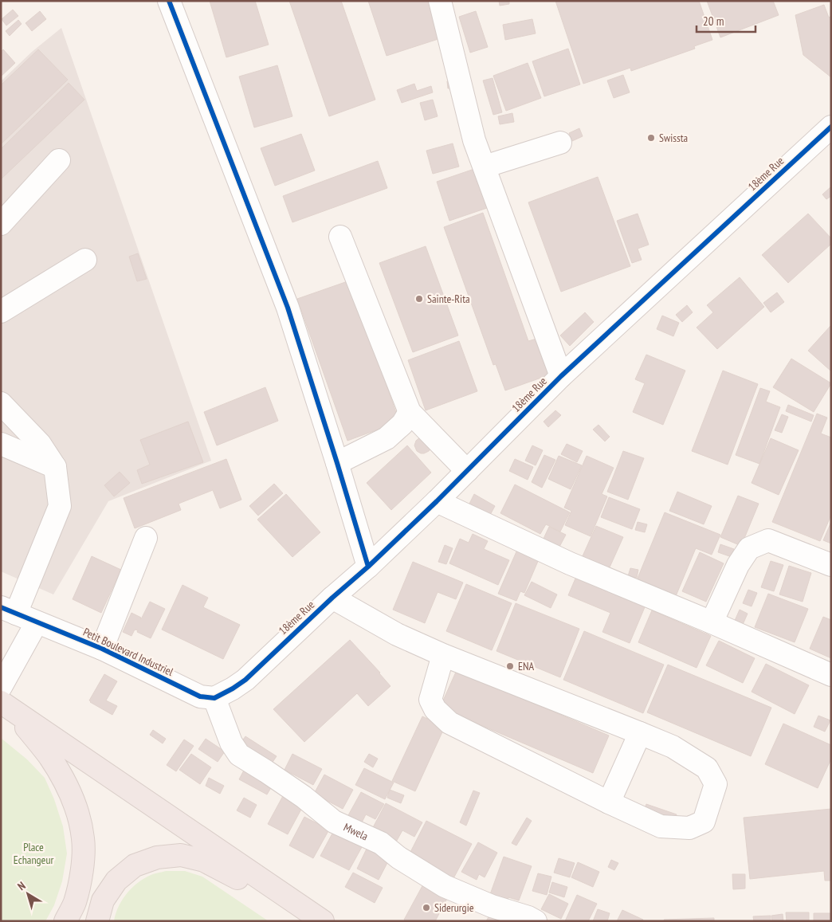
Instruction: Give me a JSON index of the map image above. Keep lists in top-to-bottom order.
{
  "streets": {
    "street": ["18ème Rue", "Petit Boulevard Industriel", "Mwela"]
  },
  "crossings": [
    ["18ème Rue", "Petit Boulevard Industriel"],
    ["18ème Rue", "Mwela"],
    ["Petit Boulevard Industriel", "Mwela"]
  ],
  "parks": ["Place Echangeur"],
  "places": [
    "Swissta",
    "Sainte-Rita",
    "ENA",
    "Siderurgie"
  ],
  "scale_bar": "20 m",
  "north": "top left"
}
